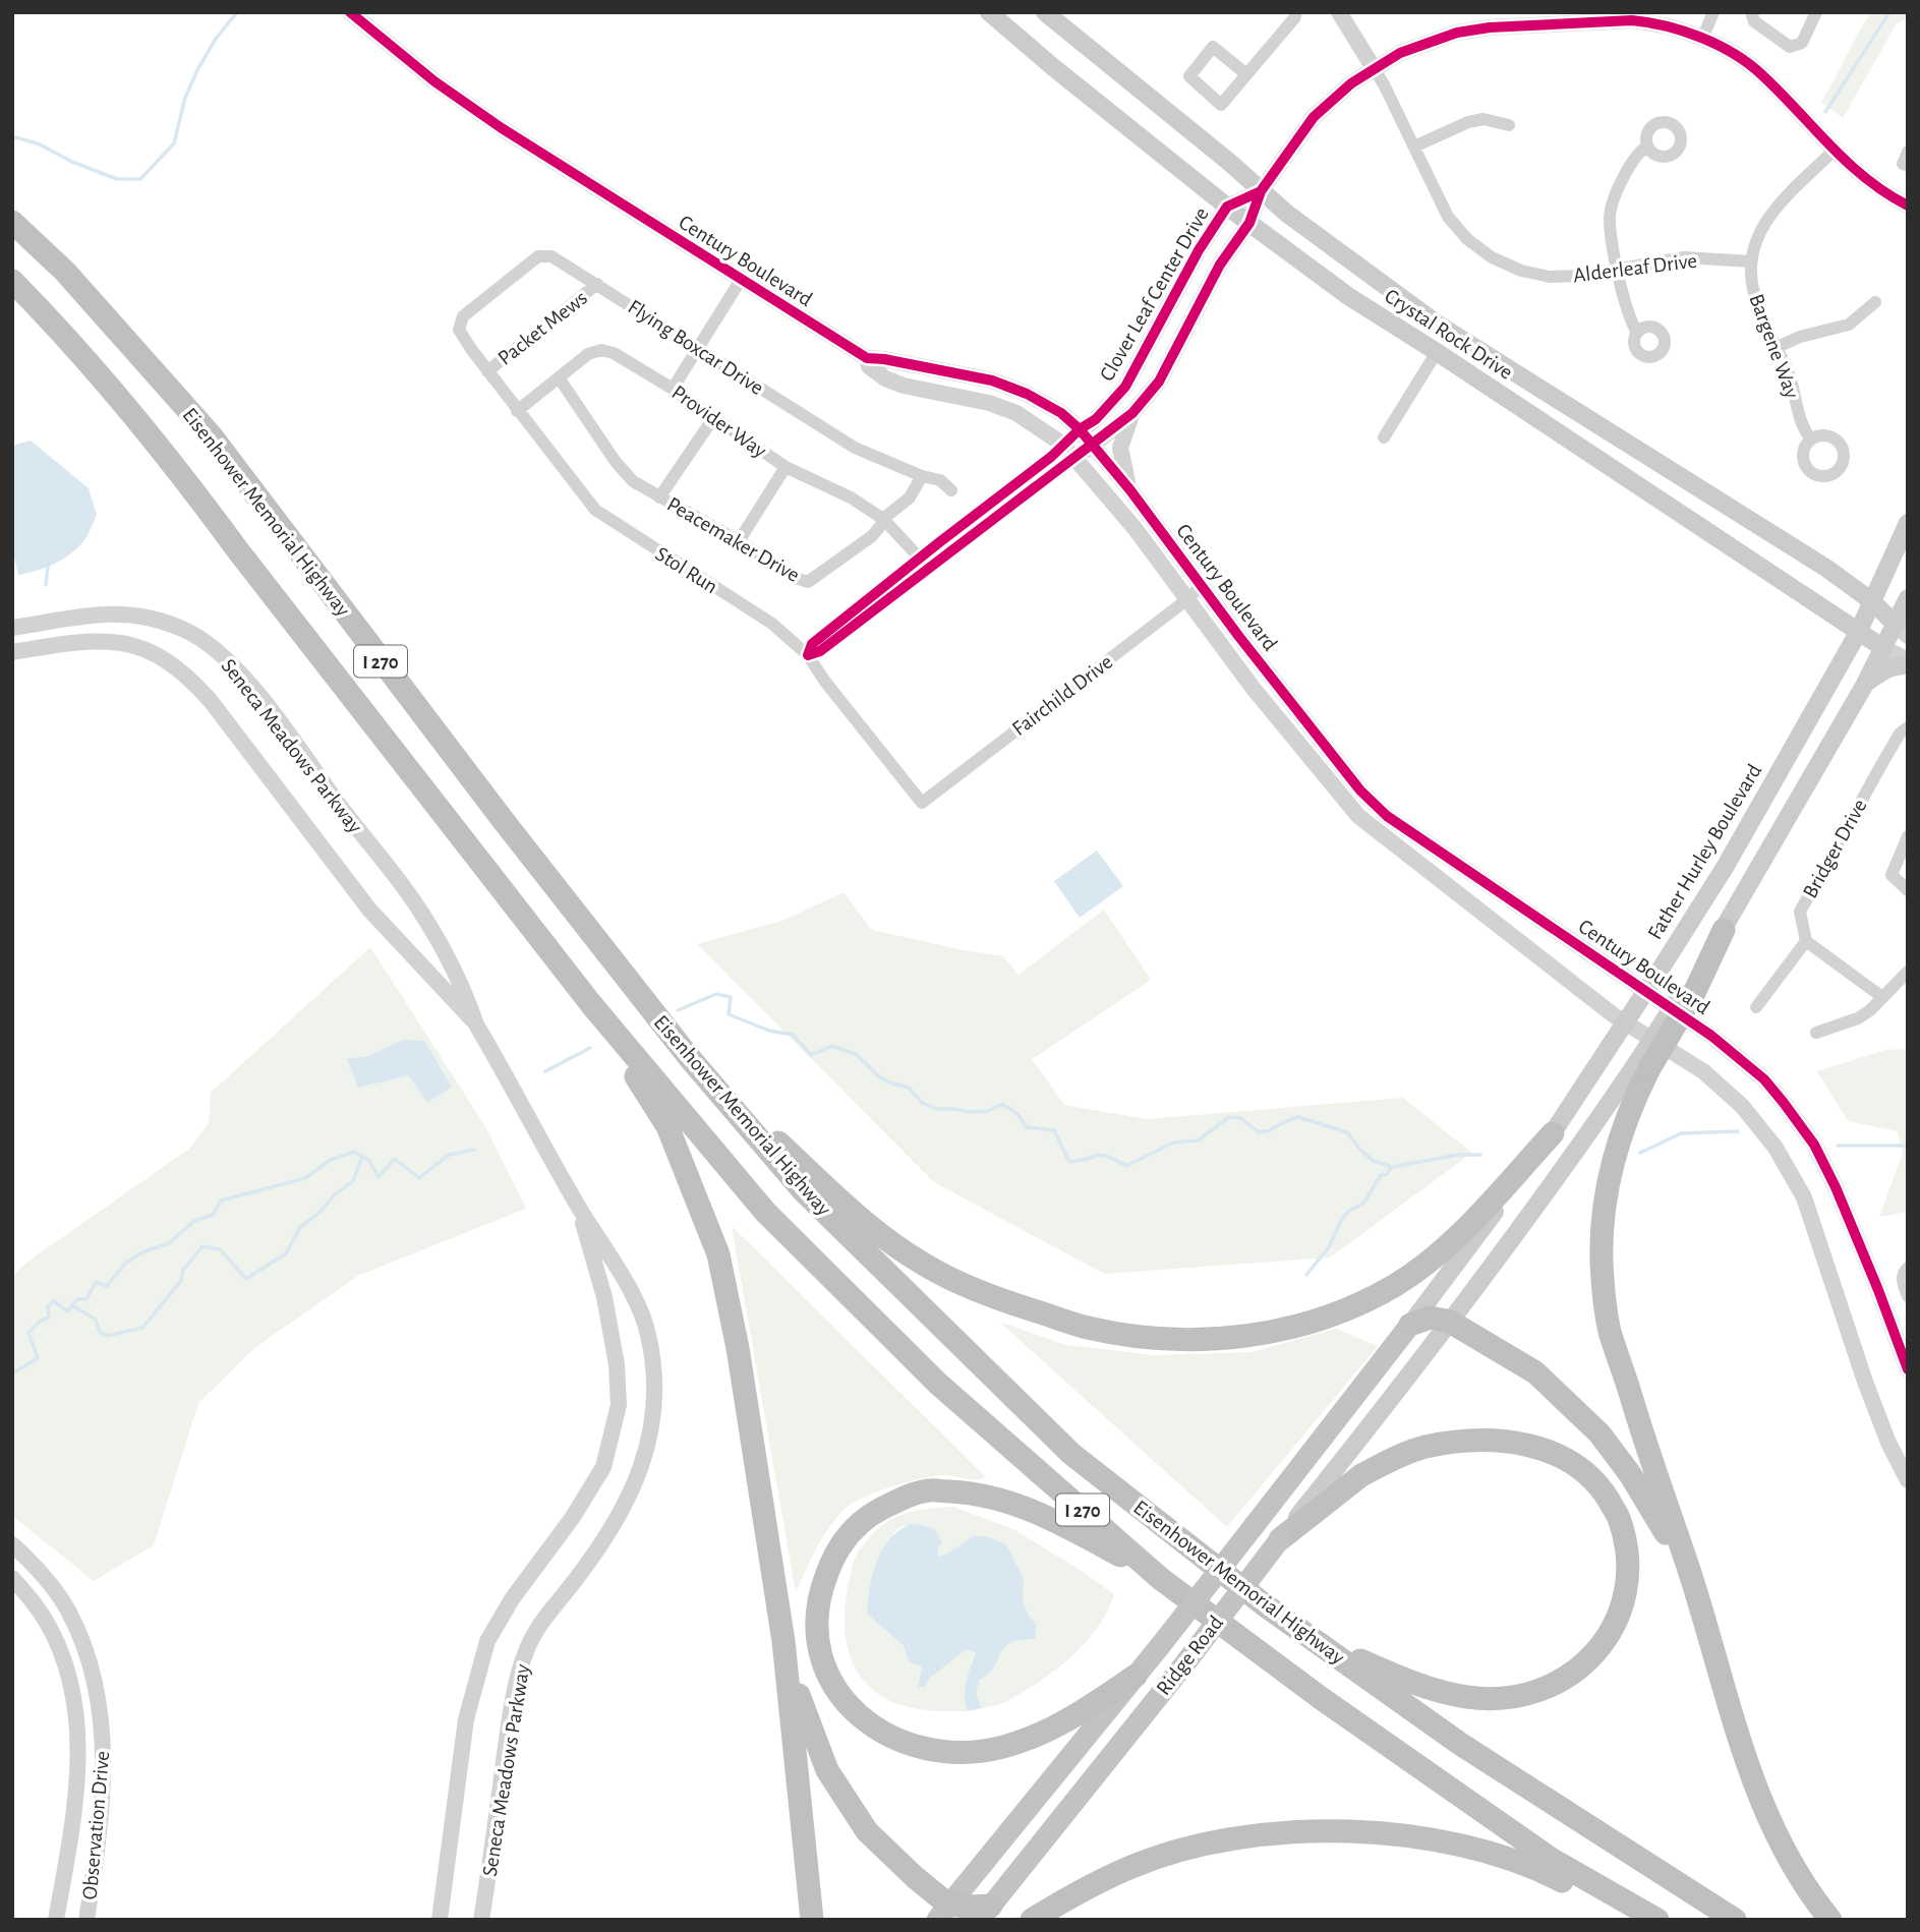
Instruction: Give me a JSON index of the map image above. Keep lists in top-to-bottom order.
{
  "streets": {
    "highway": ["Eisenhower Memorial Highway", "I 270", "Ridge Road"],
    "main road": ["Crystal Rock Drive", "Father Hurley Boulevard"],
    "street": [
      "Century Boulevard",
      "Alderleaf Drive",
      "Clover Leaf Center Drive",
      "Packet Mews",
      "Bargene Way",
      "Flying Boxcar Drive",
      "Provider Way",
      "Peacemaker Drive",
      "Stol Run",
      "Fairchild Drive",
      "Seneca Meadows Parkway",
      "Bridger Drive",
      "Observation Drive"
    ]
  },
  "crossings": [
    ["Century Boulevard", "Clover Leaf Center Drive"],
    ["Century Boulevard", "Fairchild Drive"],
    ["Alderleaf Drive", "Bargene Way"],
    ["Clover Leaf Center Drive", "Crystal Rock Drive"],
    ["Packet Mews", "Flying Boxcar Drive"],
    ["Packet Mews", "Stol Run"],
    ["Crystal Rock Drive", "Father Hurley Boulevard"],
    ["Flying Boxcar Drive", "Peacemaker Drive"],
    ["Flying Boxcar Drive", "Stol Run"],
    ["Provider Way", "Peacemaker Drive"],
    ["Provider Way", "Stol Run"],
    ["Stol Run", "Fairchild Drive"],
    ["Father Hurley Boulevard", "Ridge Road"]
  ]
}
